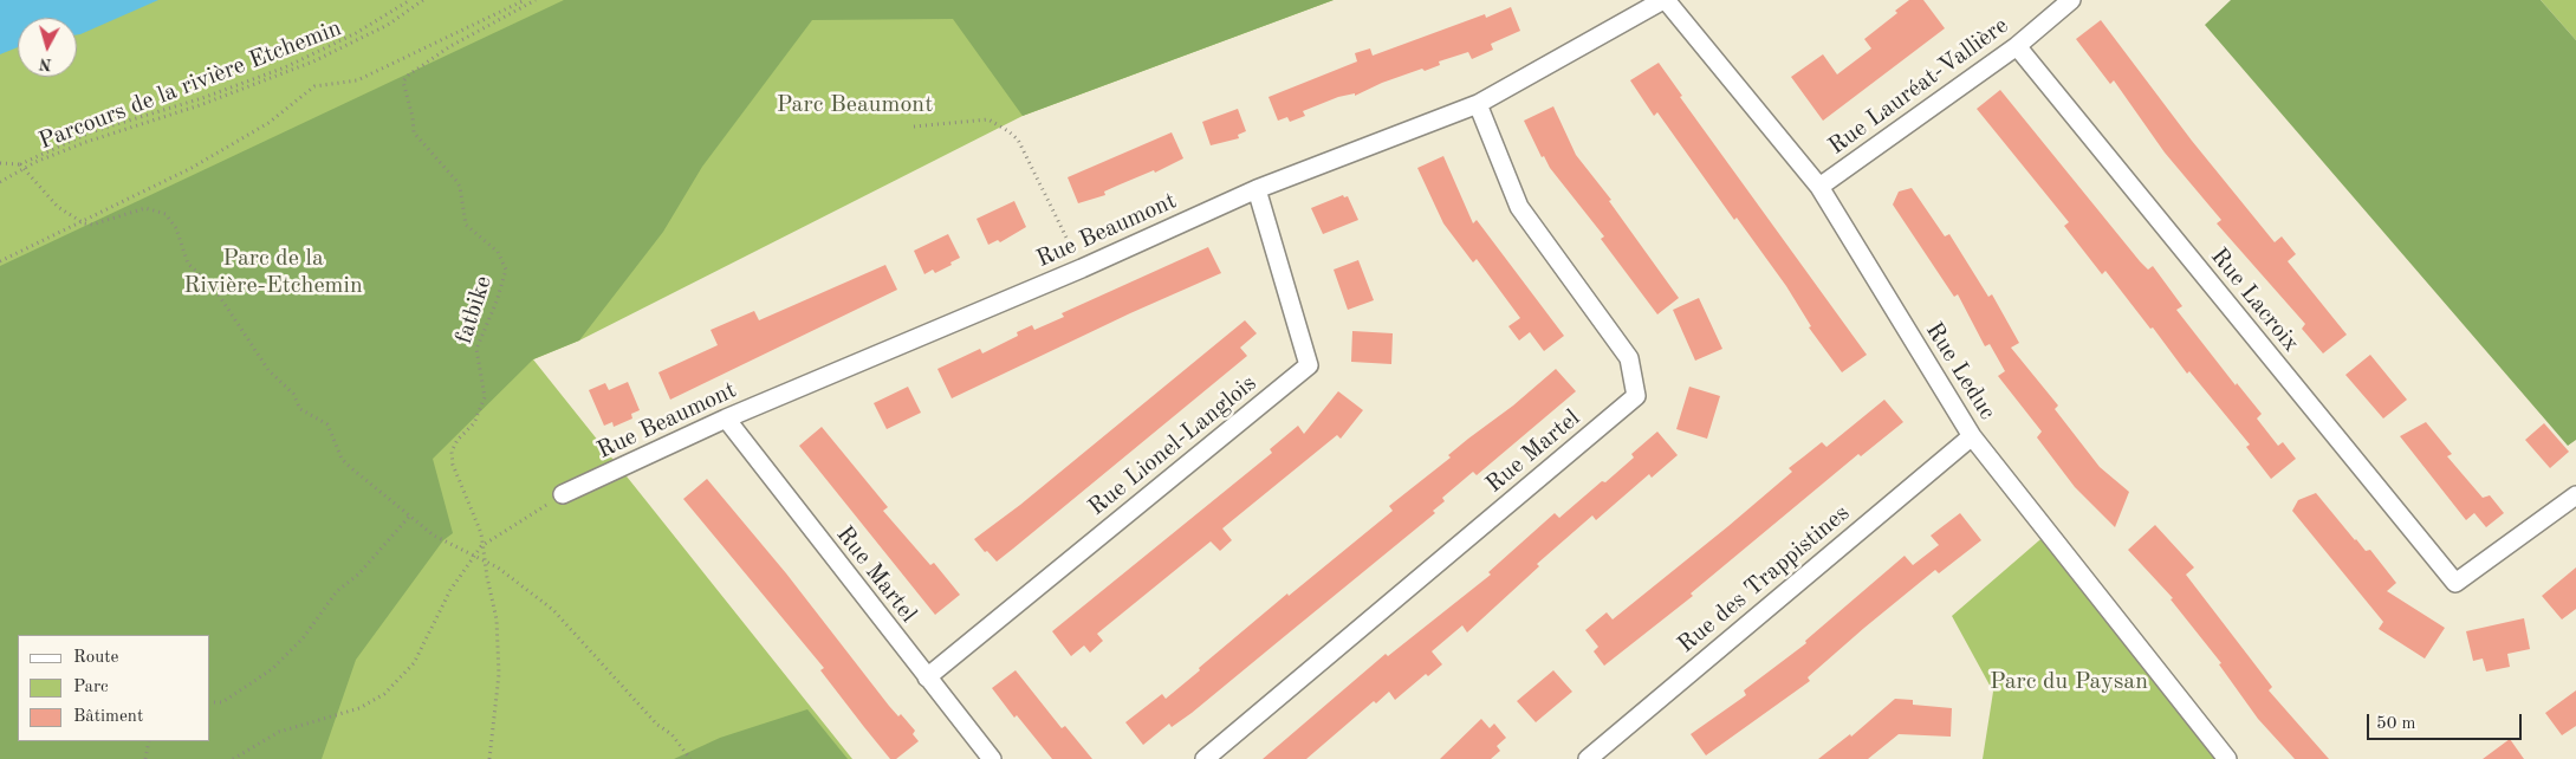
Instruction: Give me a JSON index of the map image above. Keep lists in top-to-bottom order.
{
  "streets": {
    "street": [
      "Rue Lauréat-Vallière",
      "Rue Beaumont",
      "Rue Lacroix",
      "Rue Leduc",
      "Rue Lionel-Langlois",
      "Rue Martel",
      "Rue des Trappistines"
    ],
    "path": ["Parcours de la rivière Etchemin", "fatbike"]
  },
  "crossings": [
    ["Rue Lauréat-Vallière", "Rue Lacroix"],
    ["Rue Lauréat-Vallière", "Rue Leduc"],
    ["Rue Beaumont", "Rue Leduc"],
    ["Rue Beaumont", "Rue Lionel-Langlois"],
    ["Rue Beaumont", "Rue Martel"],
    ["Rue Leduc", "Rue des Trappistines"],
    ["Rue Lionel-Langlois", "Rue Martel"]
  ],
  "parks": ["Parc Beaumont", "Parc de la Rivière-Etchemin", "Parc du Paysan"],
  "legend": ["Route", "Parc", "Bâtiment"],
  "scale_bar": "50 m",
  "north": "bottom"
}
